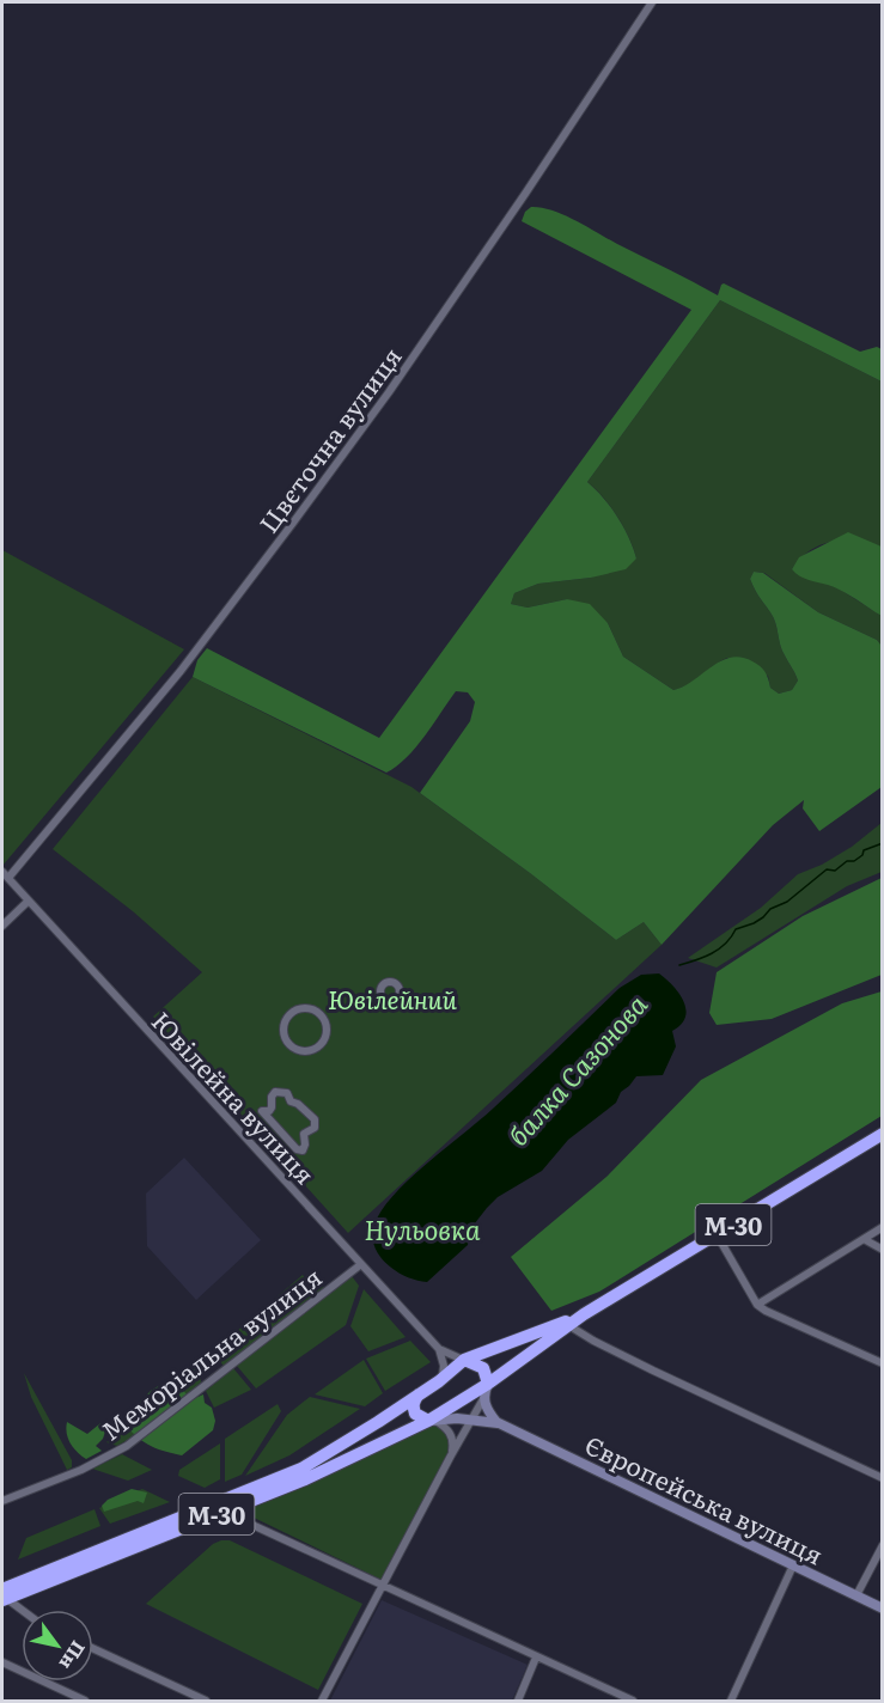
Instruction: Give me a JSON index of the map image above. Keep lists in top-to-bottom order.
{
  "streets": {
    "highway": ["М-30"],
    "street": [
      "Цвєточна вулиця",
      "Ювілейна вулиця",
      "Меморіальна вулиця",
      "Європейська вулиця"
    ]
  },
  "crossings": [
    ["Цвєточна вулиця", "Ювілейна вулиця"],
    ["Ювілейна вулиця", "М-30"],
    ["Ювілейна вулиця", "Меморіальна вулиця"],
    ["М-30", "Європейська вулиця"]
  ],
  "water": ["балка Сазонова", "Нульовка"],
  "parks": ["Ювілейний"],
  "north": "bottom right"
}
